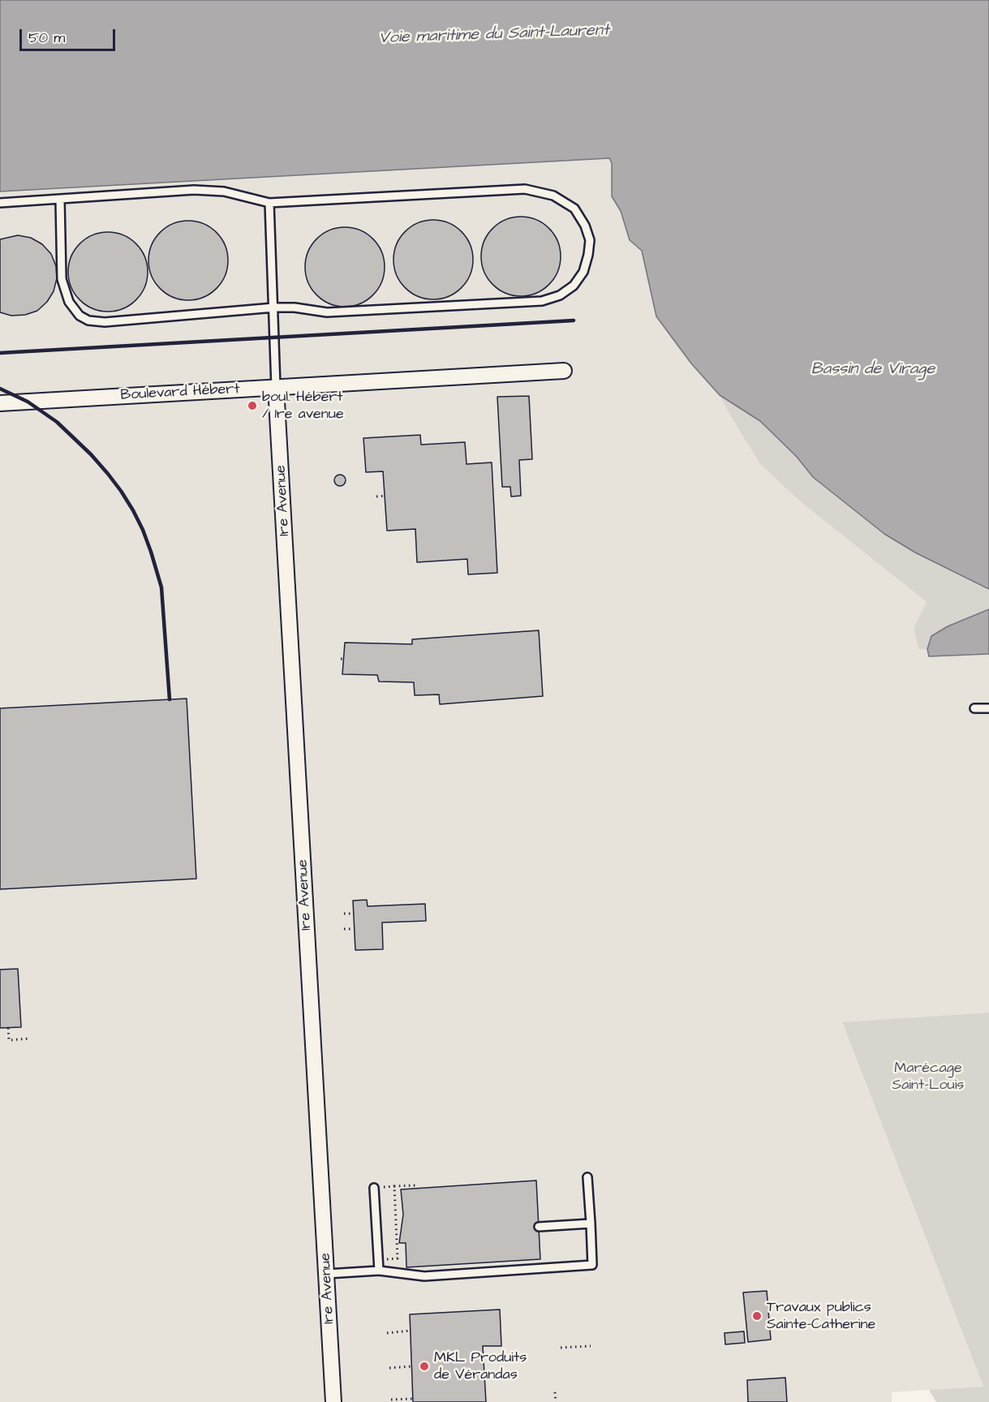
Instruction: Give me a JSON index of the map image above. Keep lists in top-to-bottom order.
{
  "streets": {
    "street": ["Boulevard Hébert", "1re Avenue"]
  },
  "crossings": [
    ["Boulevard Hébert", "1re Avenue"]
  ],
  "water": ["Voie maritime du Saint-Laurent", "Bassin de Virage"],
  "parks": ["Marécage Saint-Louis"],
  "places": ["boul. Hébert / 1re avenue", "Travaux publics Sainte-Catherine", "MKL Produits de Vérandas"],
  "scale_bar": "50 m"
}
